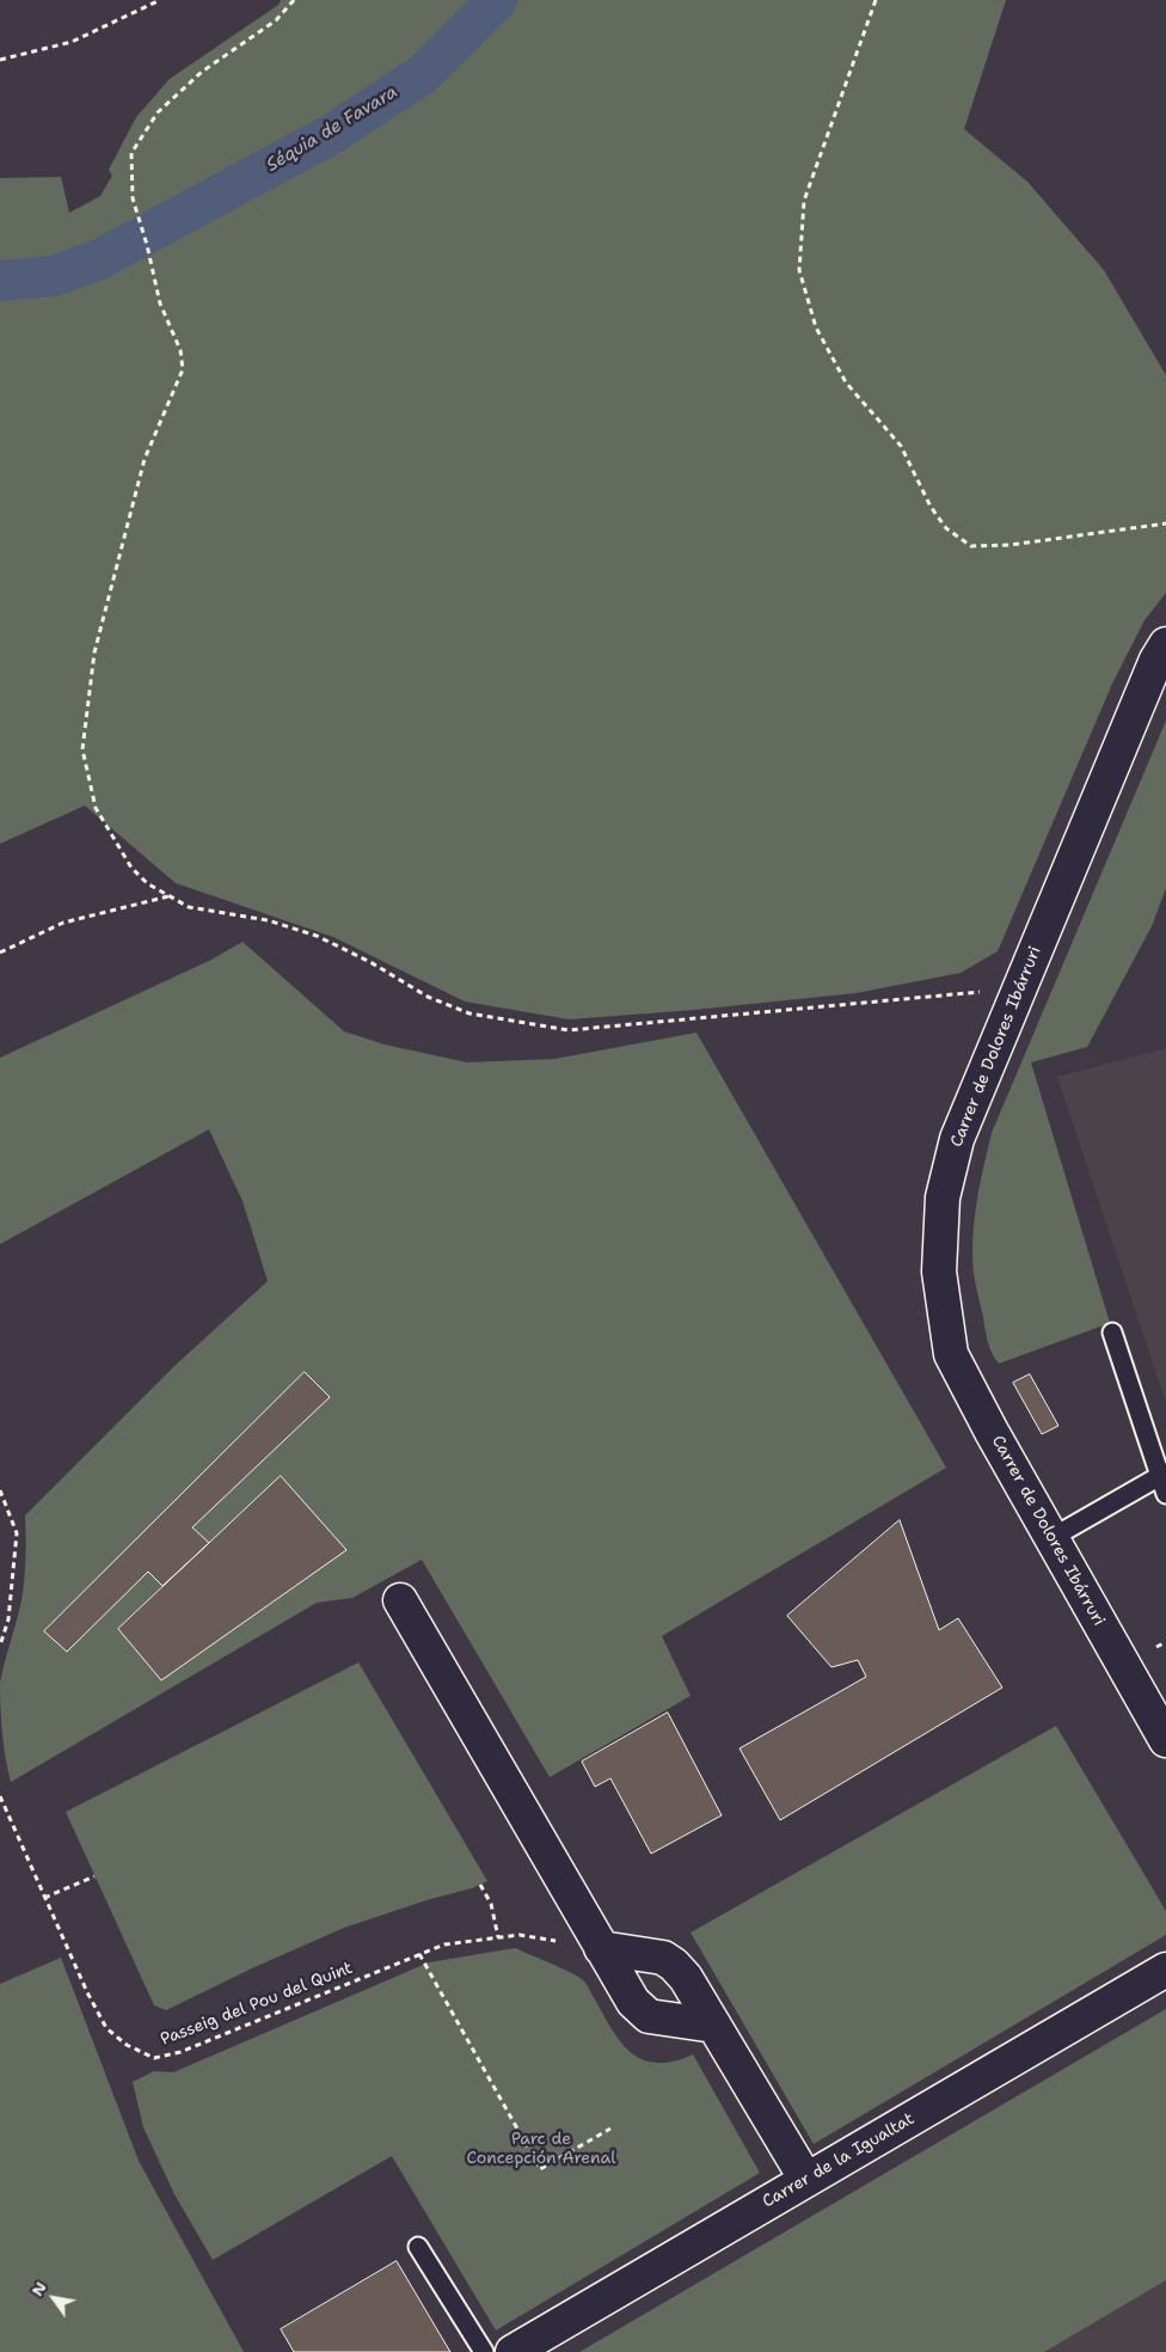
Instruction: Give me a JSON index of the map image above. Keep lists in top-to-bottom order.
{
  "streets": {
    "street": ["Carrer de Dolores Ibárruri", "Carrer de la Igualtat"],
    "path": ["Passeig del Pou del Quint"]
  },
  "water": ["Séquia de Favara"],
  "parks": ["Parc de Concepción Arenal"],
  "north": "top left"
}
